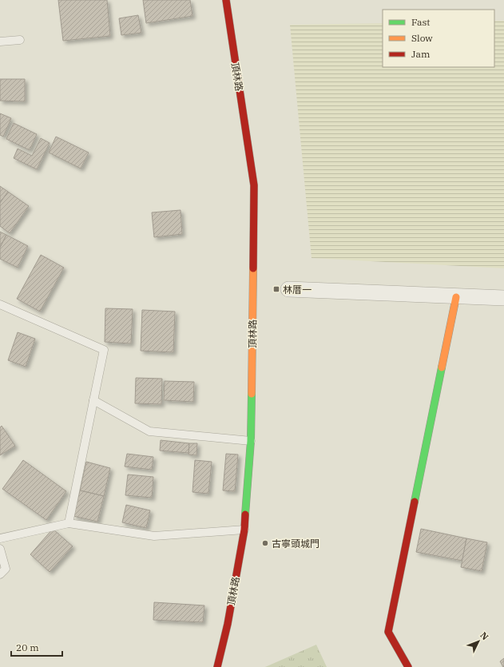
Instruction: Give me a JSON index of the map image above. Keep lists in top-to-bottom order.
{
  "streets": {
    "main road": ["頂林路"]
  },
  "places": {
    "transit": ["林厝一"],
    "other": ["古寧頭城門"]
  },
  "legend": ["Fast", "Slow", "Jam"],
  "scale_bar": "20 m",
  "north": "top right"
}
